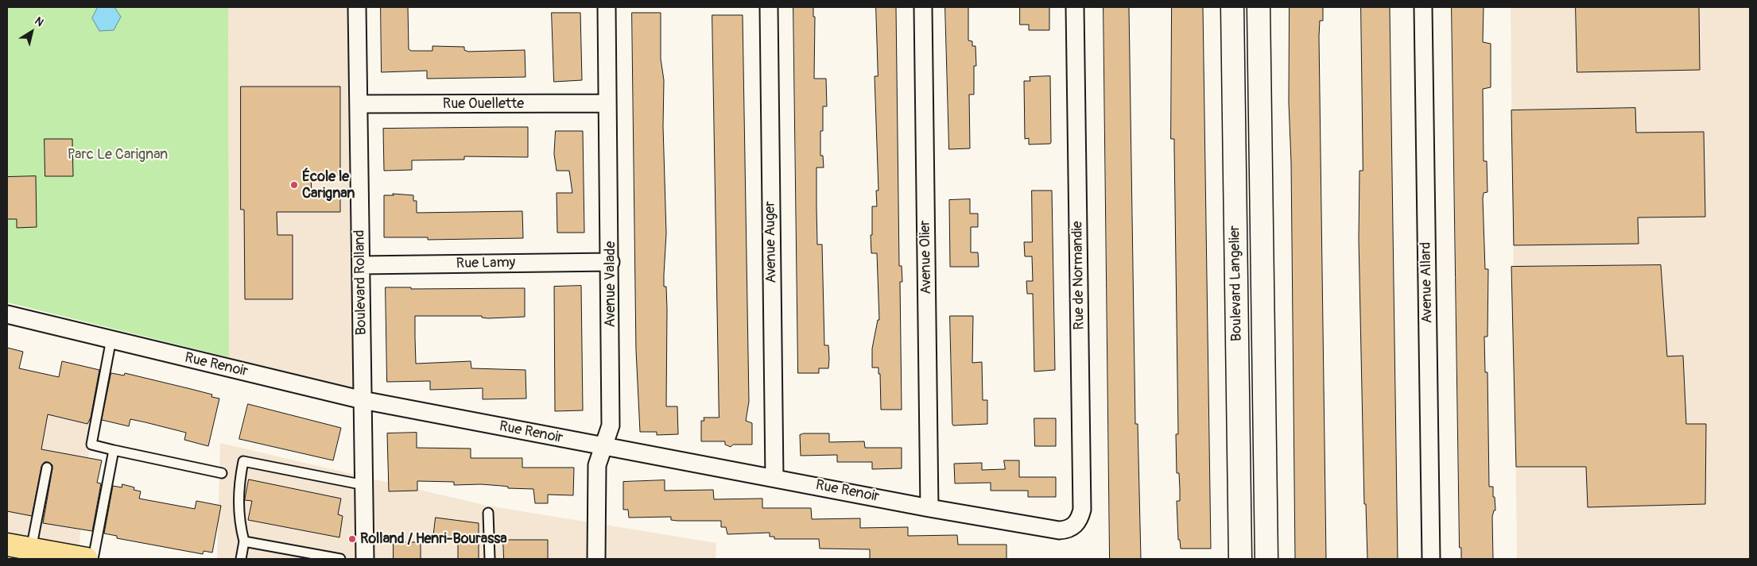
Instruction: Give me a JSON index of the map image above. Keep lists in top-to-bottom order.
{
  "streets": {
    "main road": ["Boulevard Langelier"],
    "street": [
      "Rue Ouellette",
      "Avenue Auger",
      "Avenue Olier",
      "Rue Lamy",
      "Rue de Normandie",
      "Boulevard Rolland",
      "Avenue Allard",
      "Avenue Valade",
      "Rue Renoir"
    ]
  },
  "crossings": [
    ["Rue Ouellette", "Boulevard Rolland"],
    ["Rue Ouellette", "Avenue Valade"],
    ["Avenue Auger", "Rue Renoir"],
    ["Avenue Olier", "Rue Renoir"],
    ["Rue Lamy", "Boulevard Rolland"],
    ["Rue Lamy", "Avenue Valade"],
    ["Rue de Normandie", "Rue Renoir"],
    ["Boulevard Rolland", "Rue Renoir"],
    ["Avenue Valade", "Rue Renoir"]
  ],
  "parks": ["Parc Le Carignan"],
  "places": ["École le Carignan", "Rolland / Henri-Bourassa"],
  "north": "top right"
}
